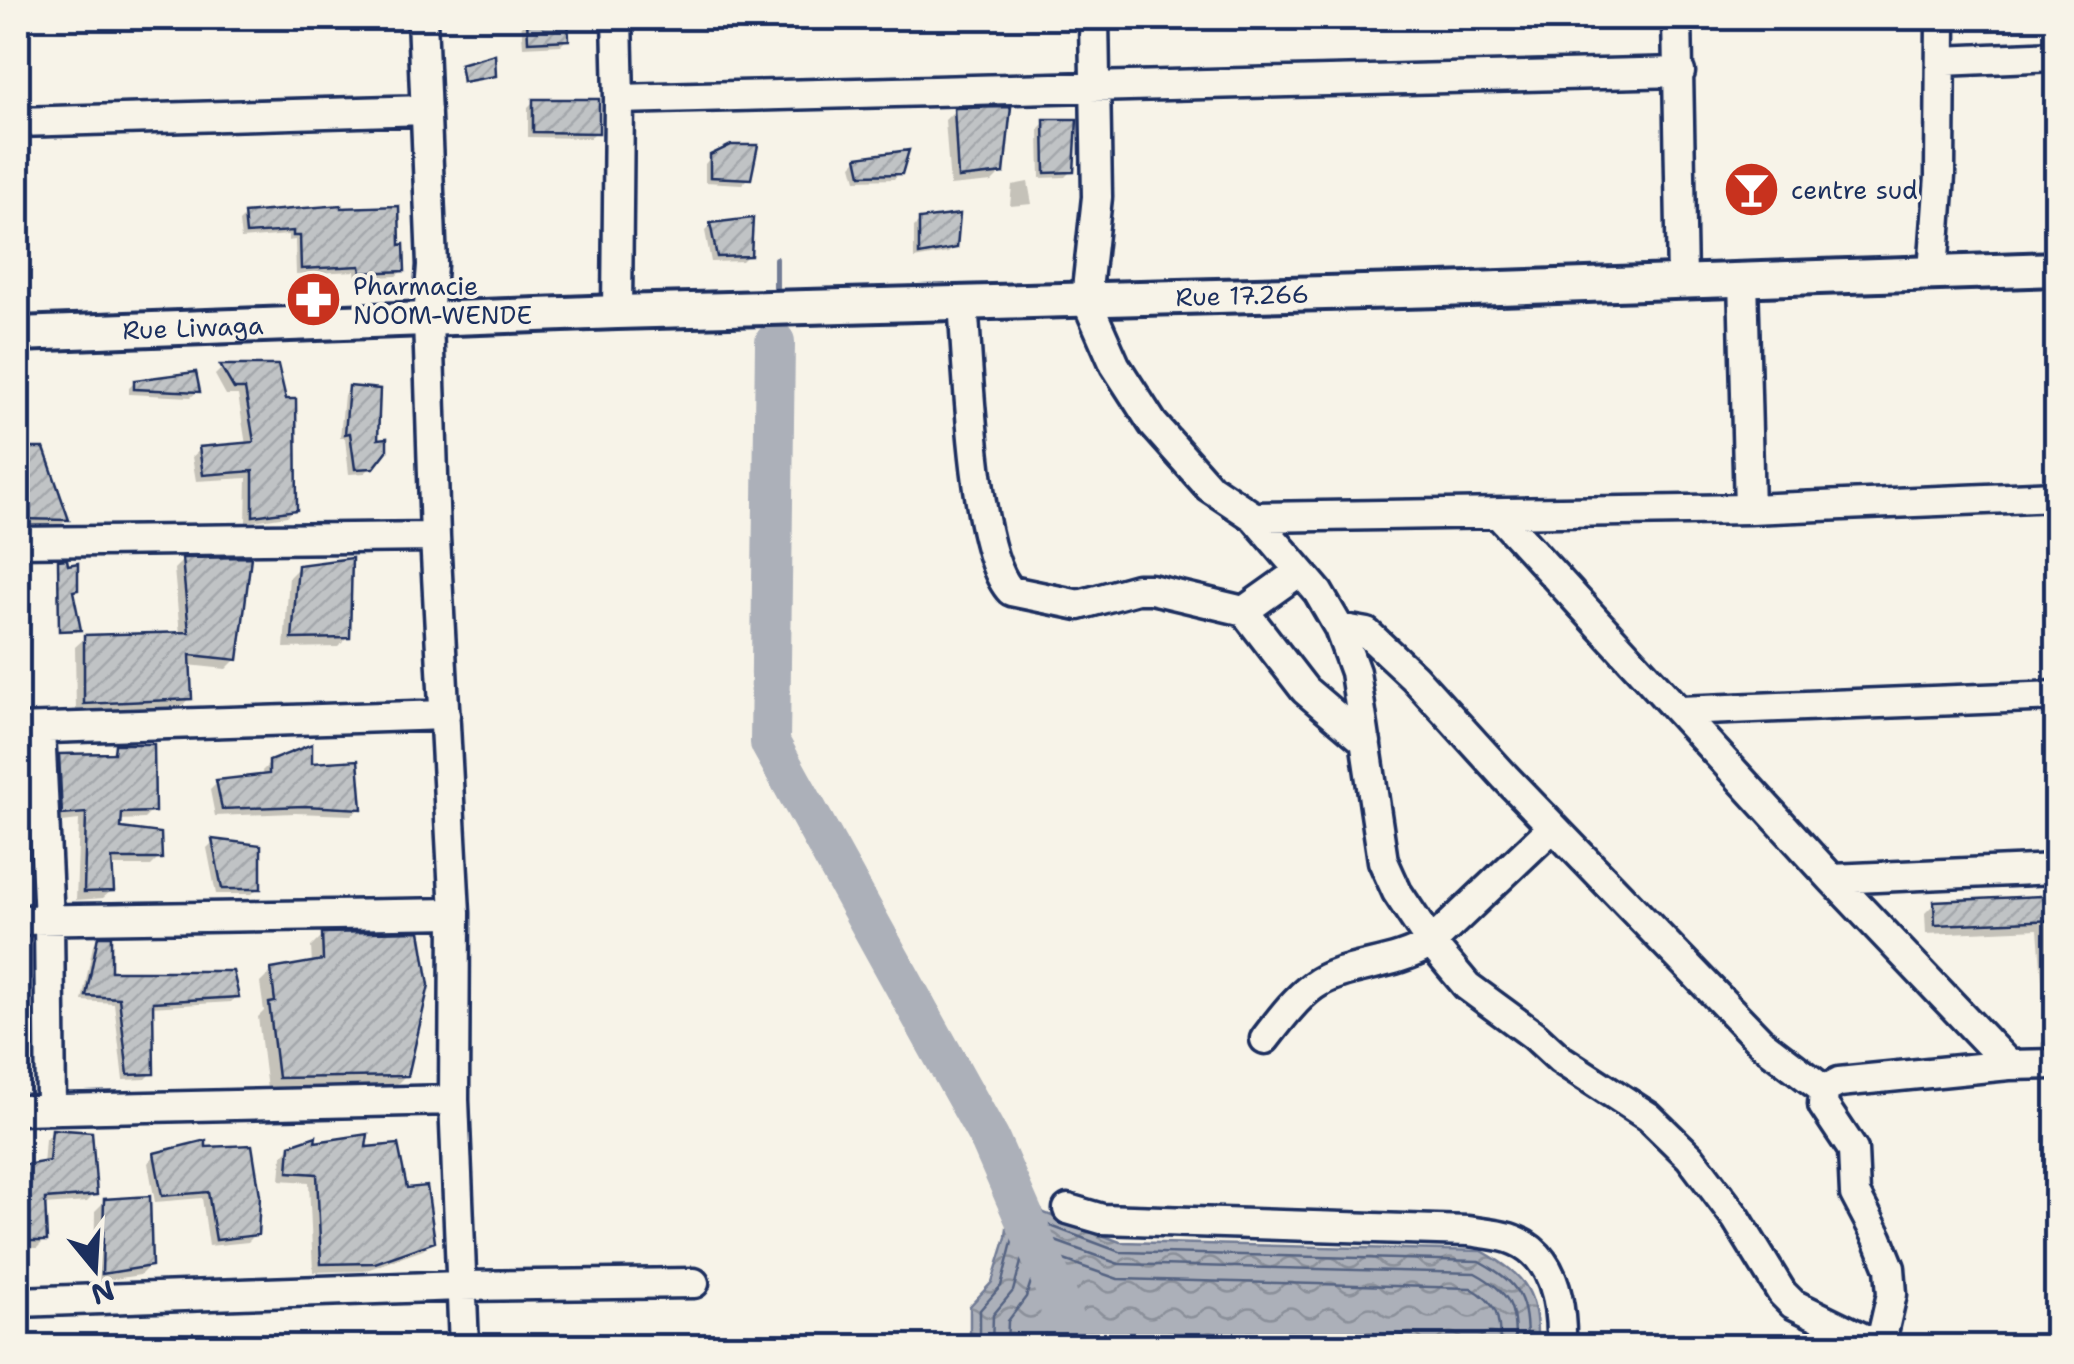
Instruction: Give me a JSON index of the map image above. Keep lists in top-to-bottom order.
{
  "streets": {
    "main road": ["Rue 17.266", "Rue Liwaga"]
  },
  "crossings": [
    ["Rue 17.266", "Rue Liwaga"]
  ],
  "places": {
    "bar": ["centre sud"],
    "pharmacy": ["Pharmacie NOOM-WENDE"]
  },
  "north": "bottom"
}
